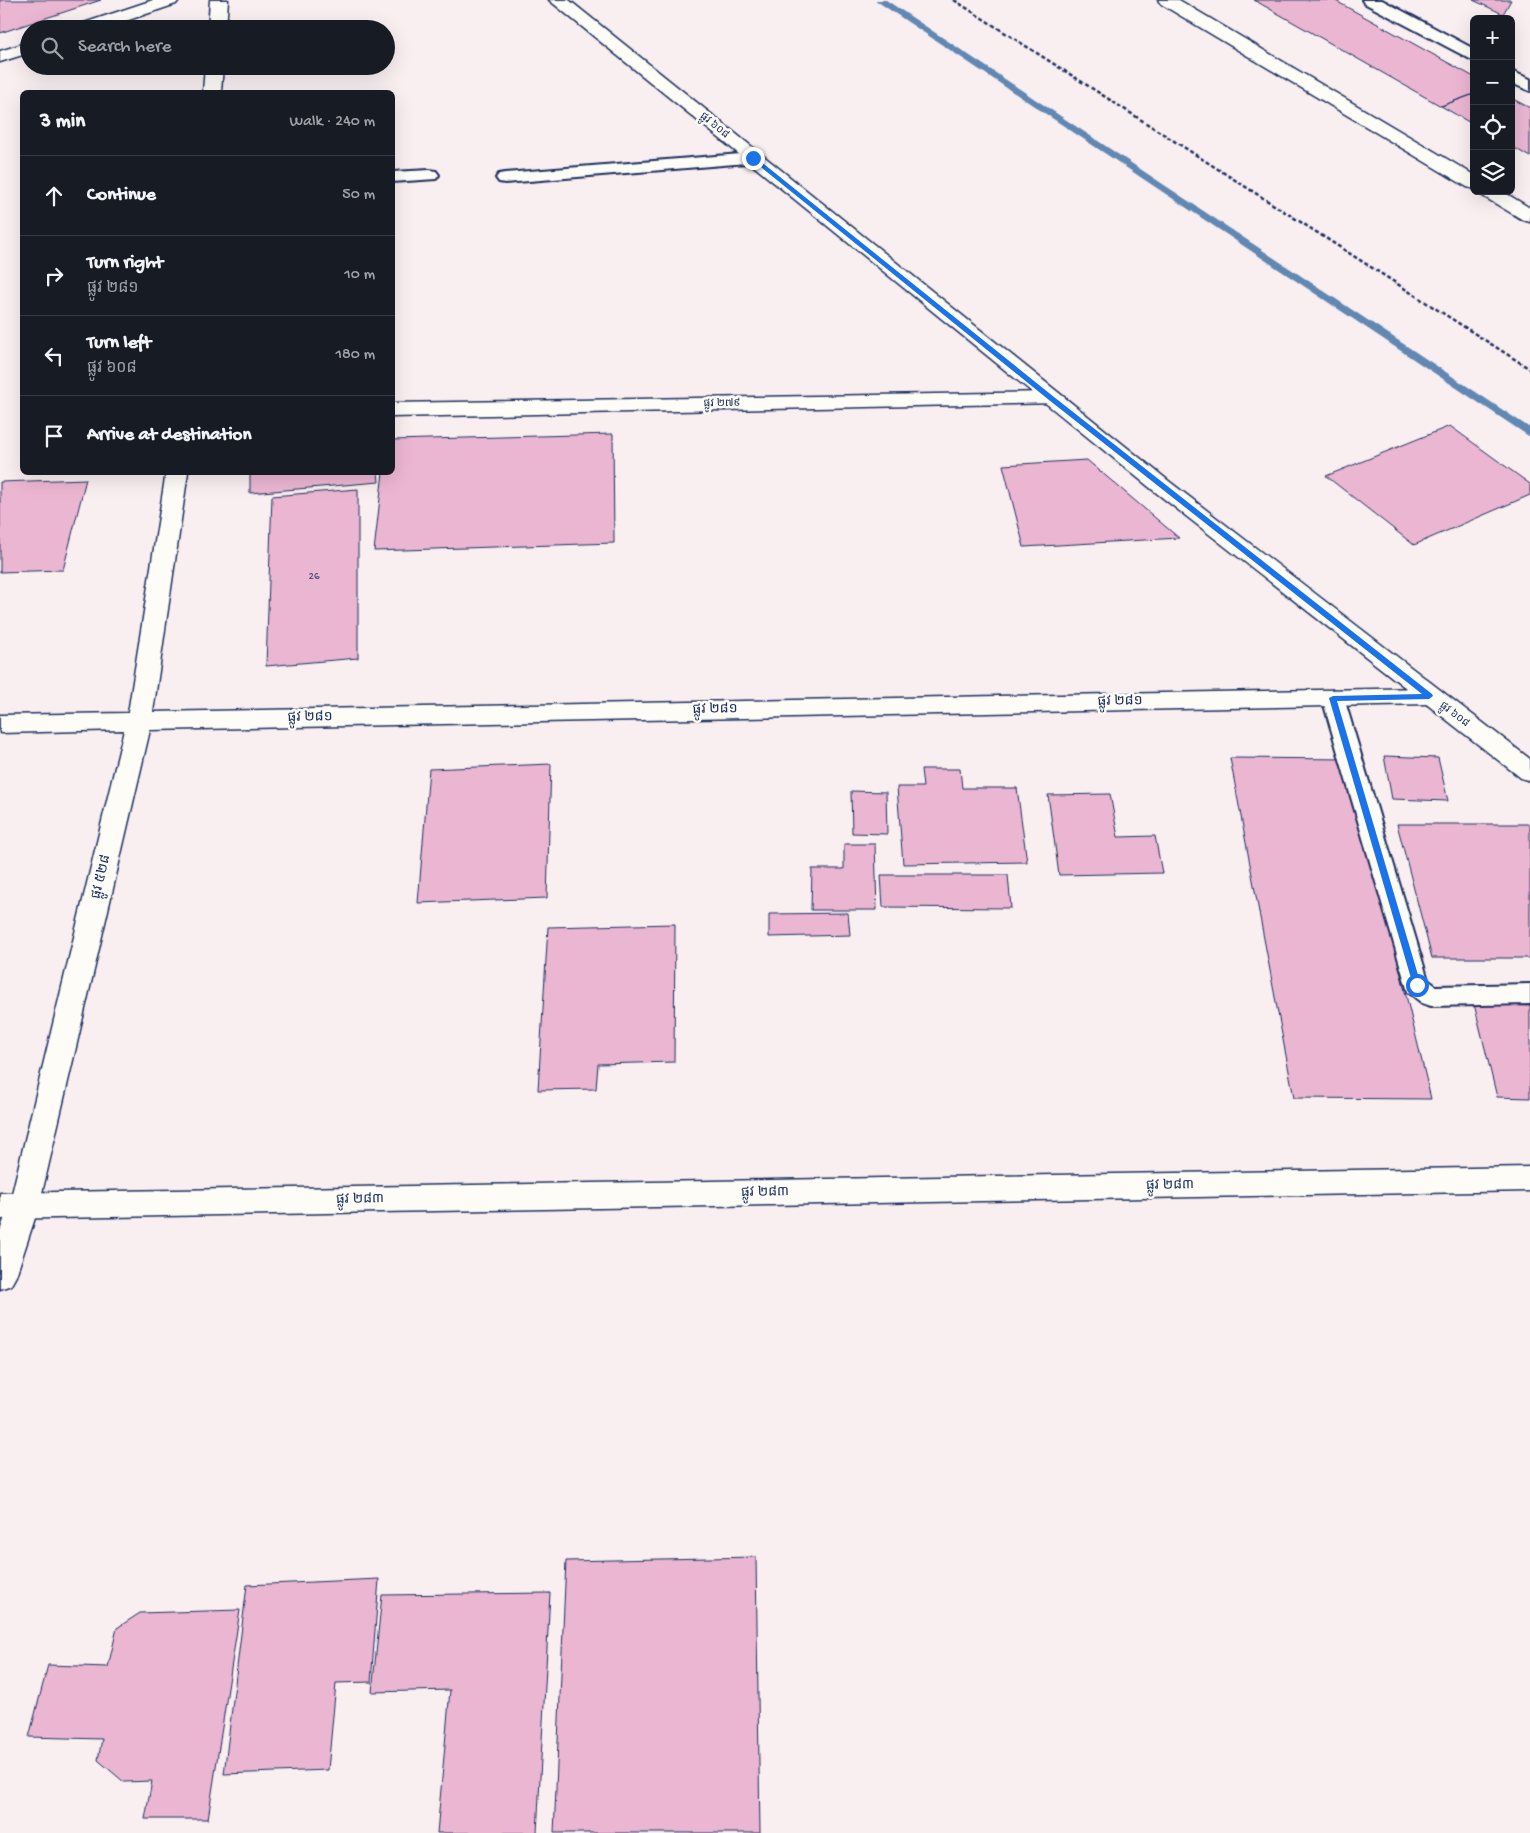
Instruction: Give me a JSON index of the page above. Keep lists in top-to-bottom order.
{
  "streets": {
    "street": [
      "ផ្លូវ ៦០៨",
      "ផ្លូវ ២៧៩",
      "ផ្លូវ ២៨១",
      "ផ្លូវ ៥២៨",
      "ផ្លូវ ២៨៣"
    ]
  },
  "crossings": [
    ["ផ្លូវ ៦០៨", "ផ្លូវ ២៧៩"],
    ["ផ្លូវ ៦០៨", "ផ្លូវ ២៨១"],
    ["ផ្លូវ ២៨១", "ផ្លូវ ៥២៨"],
    ["ផ្លូវ ៥២៨", "ផ្លូវ ២៨៣"]
  ],
  "house_numbers": ["26"],
  "page": {
    "map_buttons": ["+", "−"],
    "search": "Search here",
    "heading": ["3 min", "Walk · 240 m"],
    "list": [
      ["Continue", "50 m"],
      ["Turn right", "ផ្លូវ ២៨១", "10 m"],
      ["Turn left", "ផ្លូវ ៦០៨", "180 m"],
      "Arrive at destination"
    ]
  }
}
